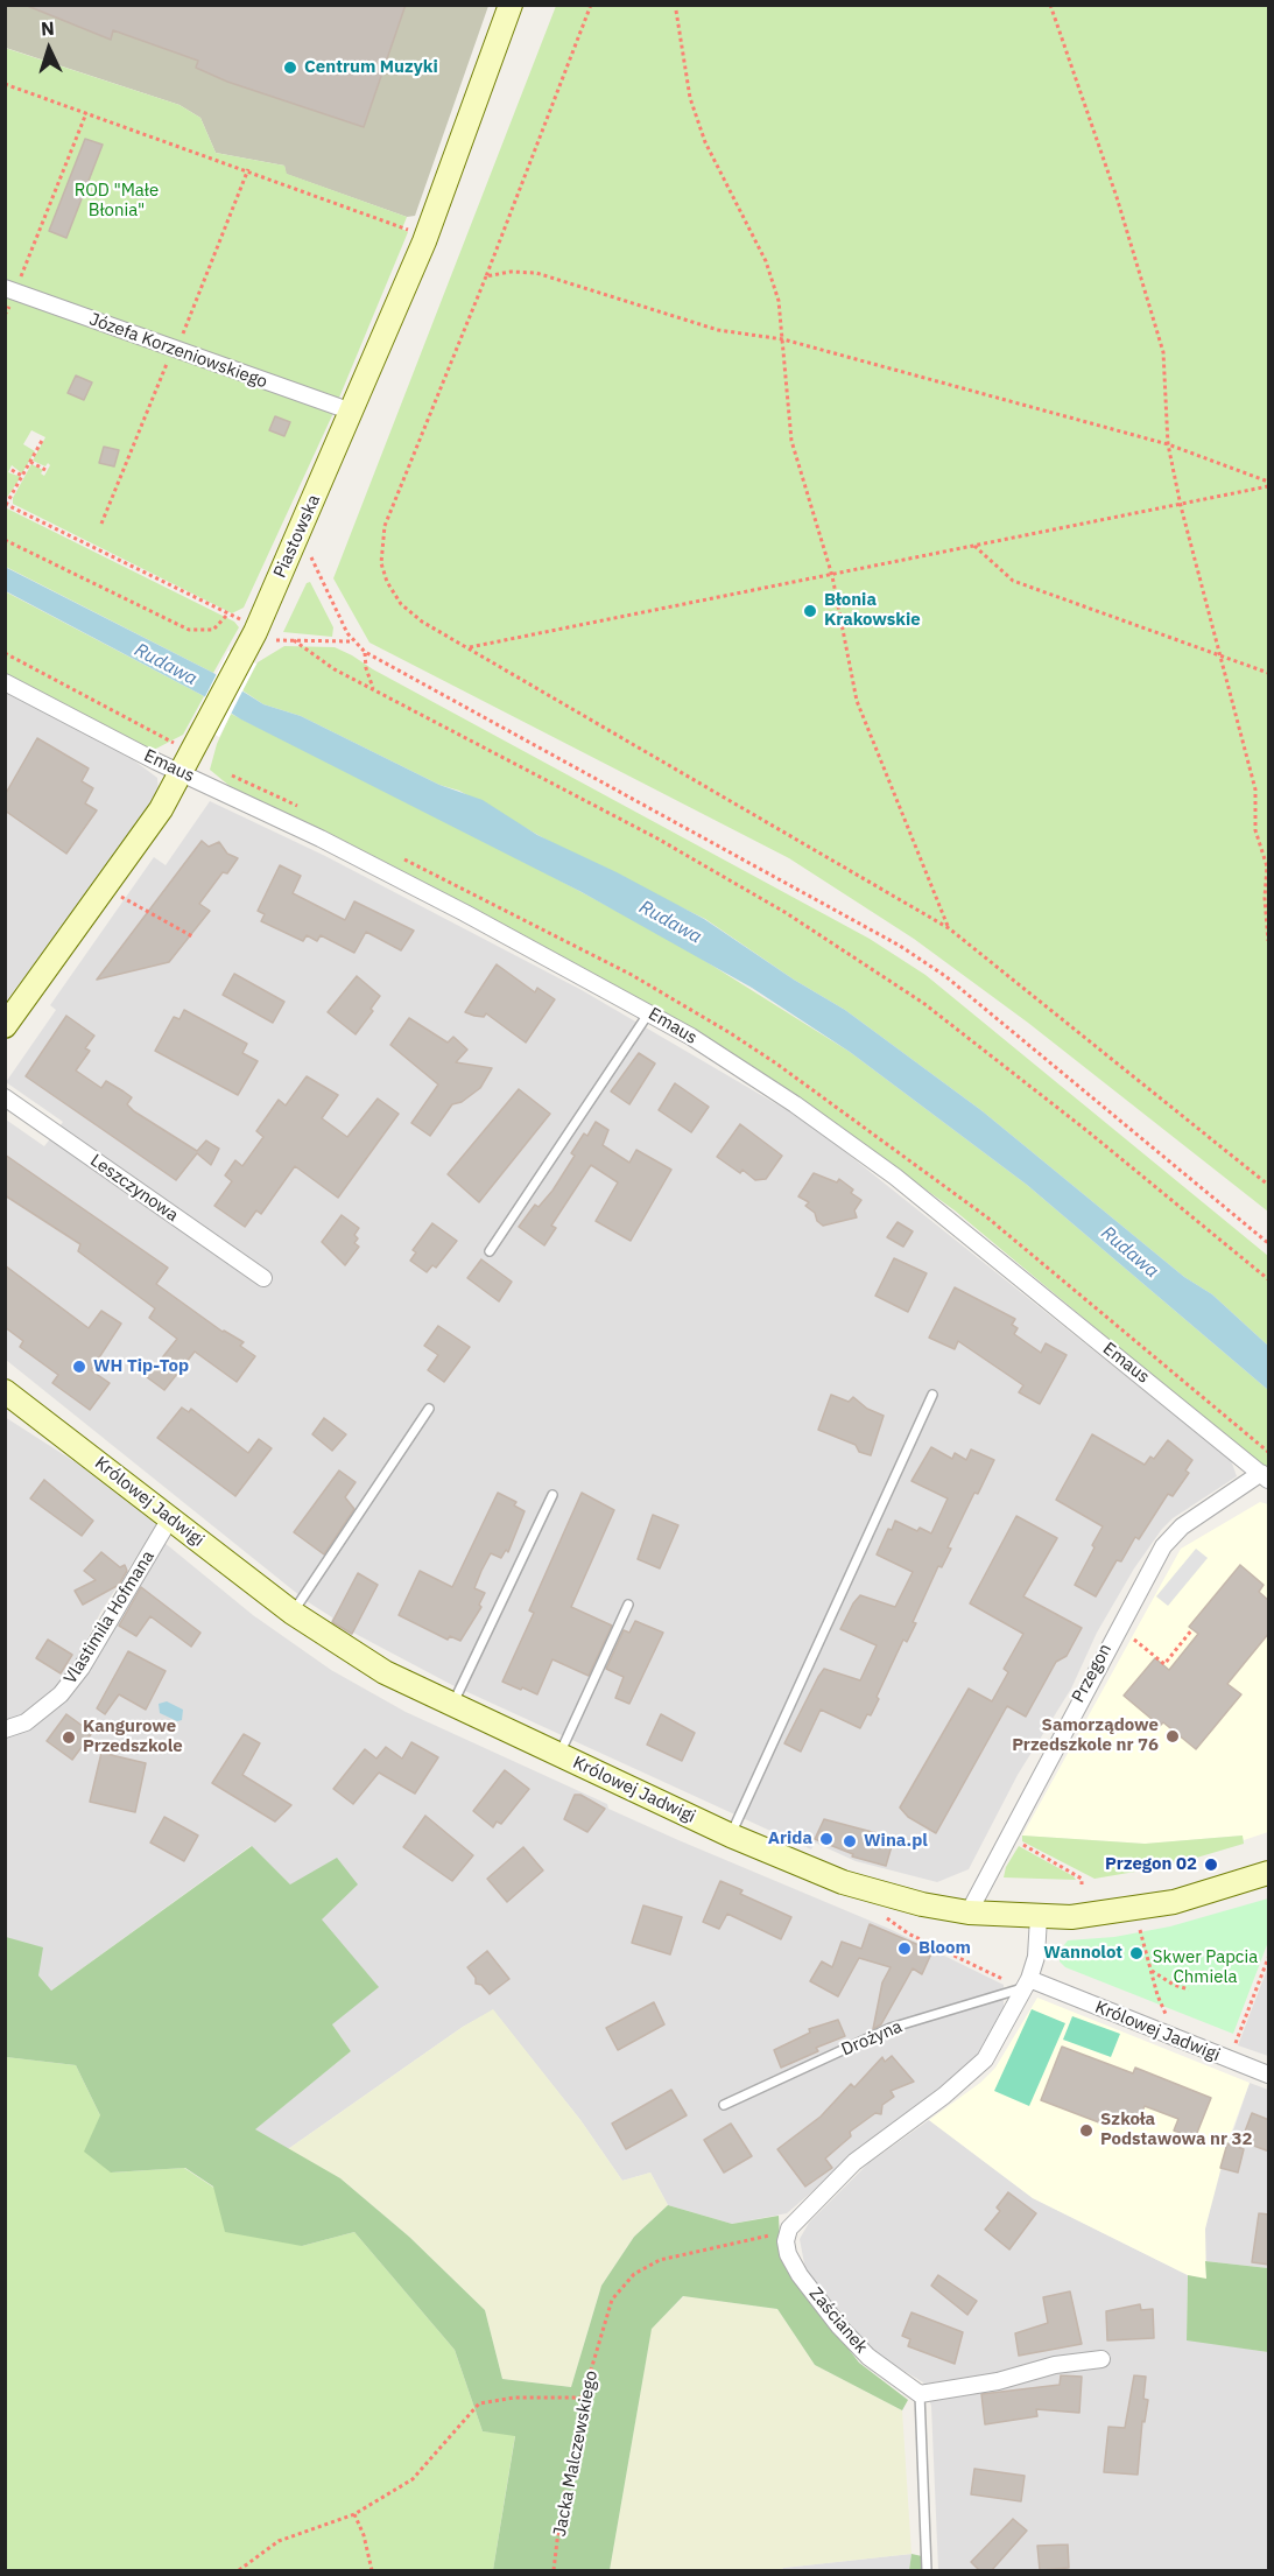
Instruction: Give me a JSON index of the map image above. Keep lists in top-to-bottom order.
{
  "streets": {
    "street": [
      "Józefa Korzeniowskiego",
      "Piastowska",
      "Emaus",
      "Leszczynowa",
      "Królowej Jadwigi",
      "Vlastimila Hofmana",
      "Przegon",
      "Zaścianek"
    ],
    "lane": ["Drożyna"],
    "path": ["Jacka Malczewskiego"]
  },
  "crossings": [
    ["Józefa Korzeniowskiego", "Piastowska"],
    ["Piastowska", "Emaus"],
    ["Emaus", "Przegon"],
    ["Królowej Jadwigi", "Vlastimila Hofmana"],
    ["Królowej Jadwigi", "Przegon"],
    ["Królowej Jadwigi", "Drożyna"],
    ["Królowej Jadwigi", "Zaścianek"],
    ["Drożyna", "Zaścianek"]
  ],
  "water": ["Rudawa"],
  "parks": ["ROD \"Małe Błonia\"", "Skwer Papcia Chmiela"],
  "places": [
    "Centrum Muzyki",
    "Błonia Krakowskie",
    "WH Tip-Top",
    "Samorządowe Przedszkole nr 76",
    "Kangurowe Przedszkole",
    "Arida",
    "Wina.pl",
    "Przegon 02",
    "Bloom",
    "Wannolot",
    "Szkoła Podstawowa nr 32"
  ],
  "north": "top"
}
